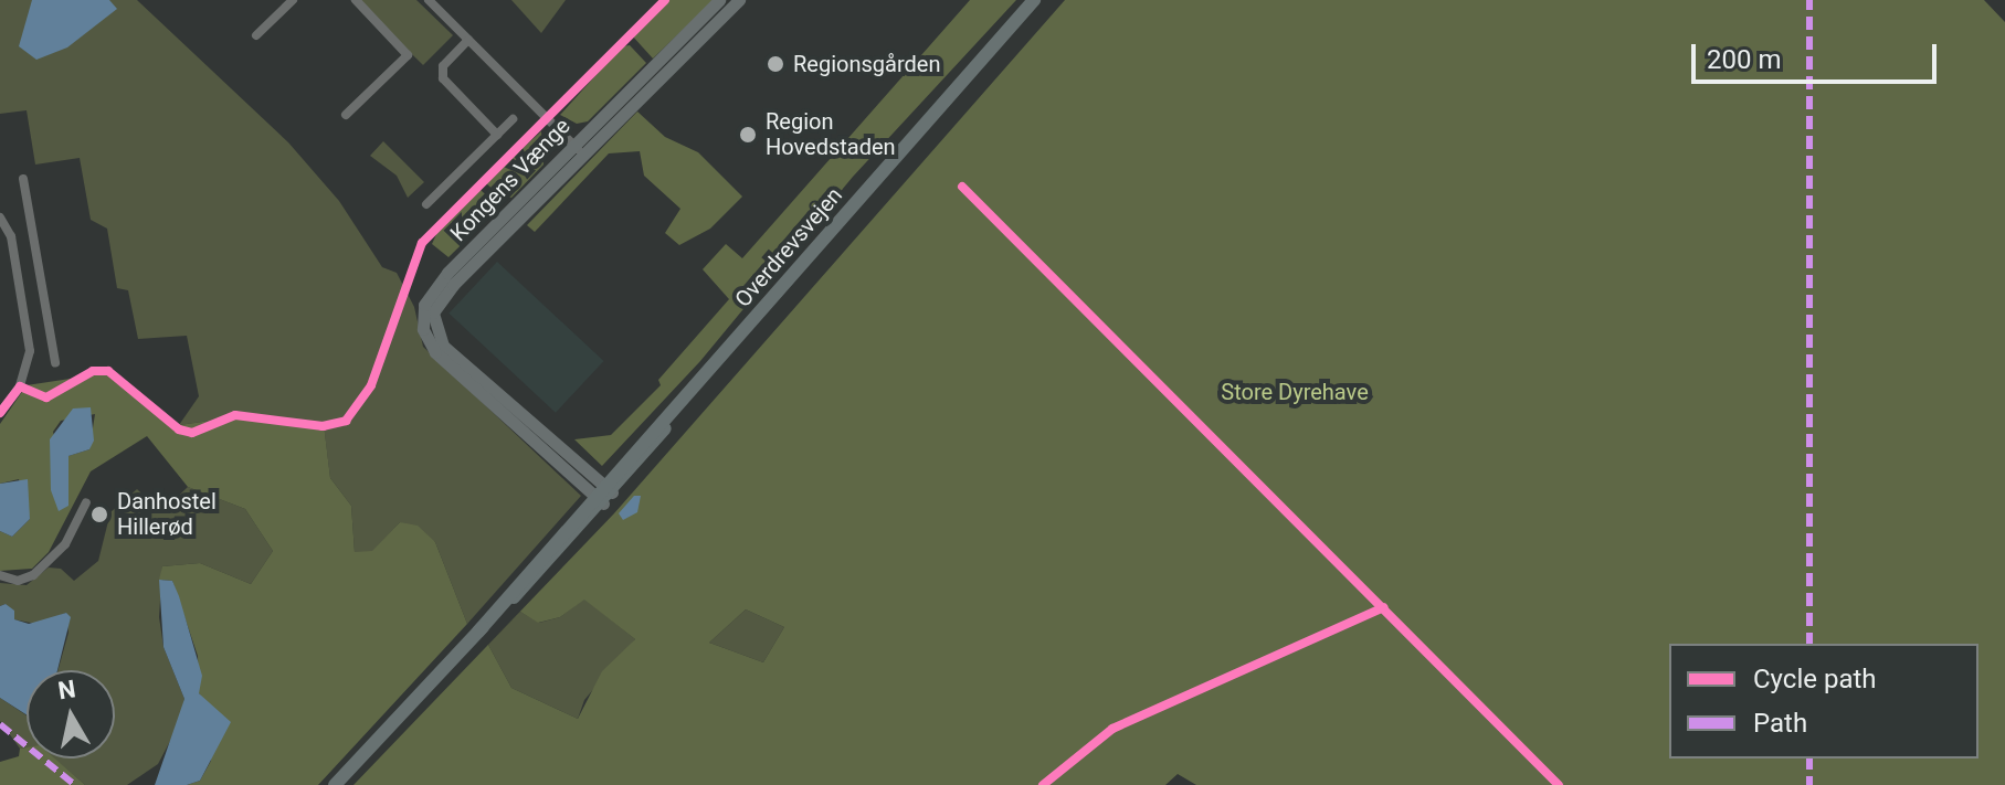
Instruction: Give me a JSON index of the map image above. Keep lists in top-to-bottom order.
{
  "streets": {
    "main road": ["Overdrevsvejen"],
    "street": ["Kongens Vænge"]
  },
  "crossings": [
    ["Kongens Vænge", "Overdrevsvejen"]
  ],
  "parks": ["Store Dyrehave"],
  "places": ["Regionsgården", "Region Hovedstaden", "Danhostel Hillerød"],
  "legend": ["Cycle path", "Path"],
  "scale_bar": "200 m",
  "north": "top"
}
